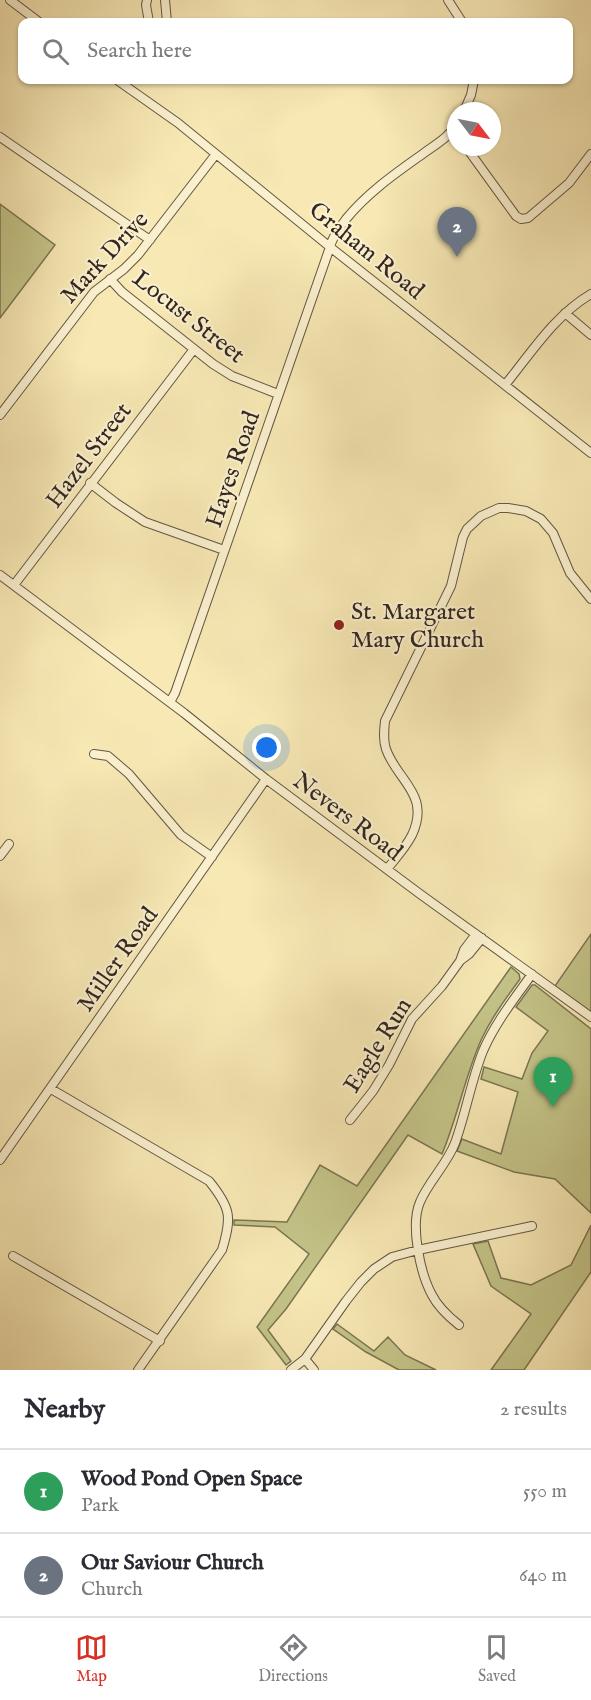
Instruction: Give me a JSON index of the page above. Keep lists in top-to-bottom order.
{
  "streets": {
    "street": [
      "Graham Road",
      "Mark Drive",
      "Locust Street",
      "Hazel Street",
      "Hayes Road",
      "Nevers Road",
      "Miller Road",
      "Eagle Run"
    ]
  },
  "crossings": [
    ["Graham Road", "Mark Drive"],
    ["Graham Road", "Hayes Road"],
    ["Mark Drive", "Locust Street"],
    ["Locust Street", "Hazel Street"],
    ["Locust Street", "Hayes Road"],
    ["Hazel Street", "Nevers Road"],
    ["Hayes Road", "Nevers Road"],
    ["Nevers Road", "Miller Road"],
    ["Nevers Road", "Eagle Run"]
  ],
  "places": ["St. Margaret Mary Church"],
  "north": "bottom right",
  "page": {
    "search": "Search here",
    "pins": ["2", "1"],
    "heading": ["Nearby", "2 results"],
    "list": [
      {
        "mark": "1",
        "name": "Wood Pond Open Space",
        "note": "Park",
        "value": "550 m"
      },
      {
        "mark": "2",
        "name": "Our Saviour Church",
        "note": "Church",
        "value": "640 m"
      }
    ],
    "nav": ["Map", "Directions", "Saved"]
  }
}
